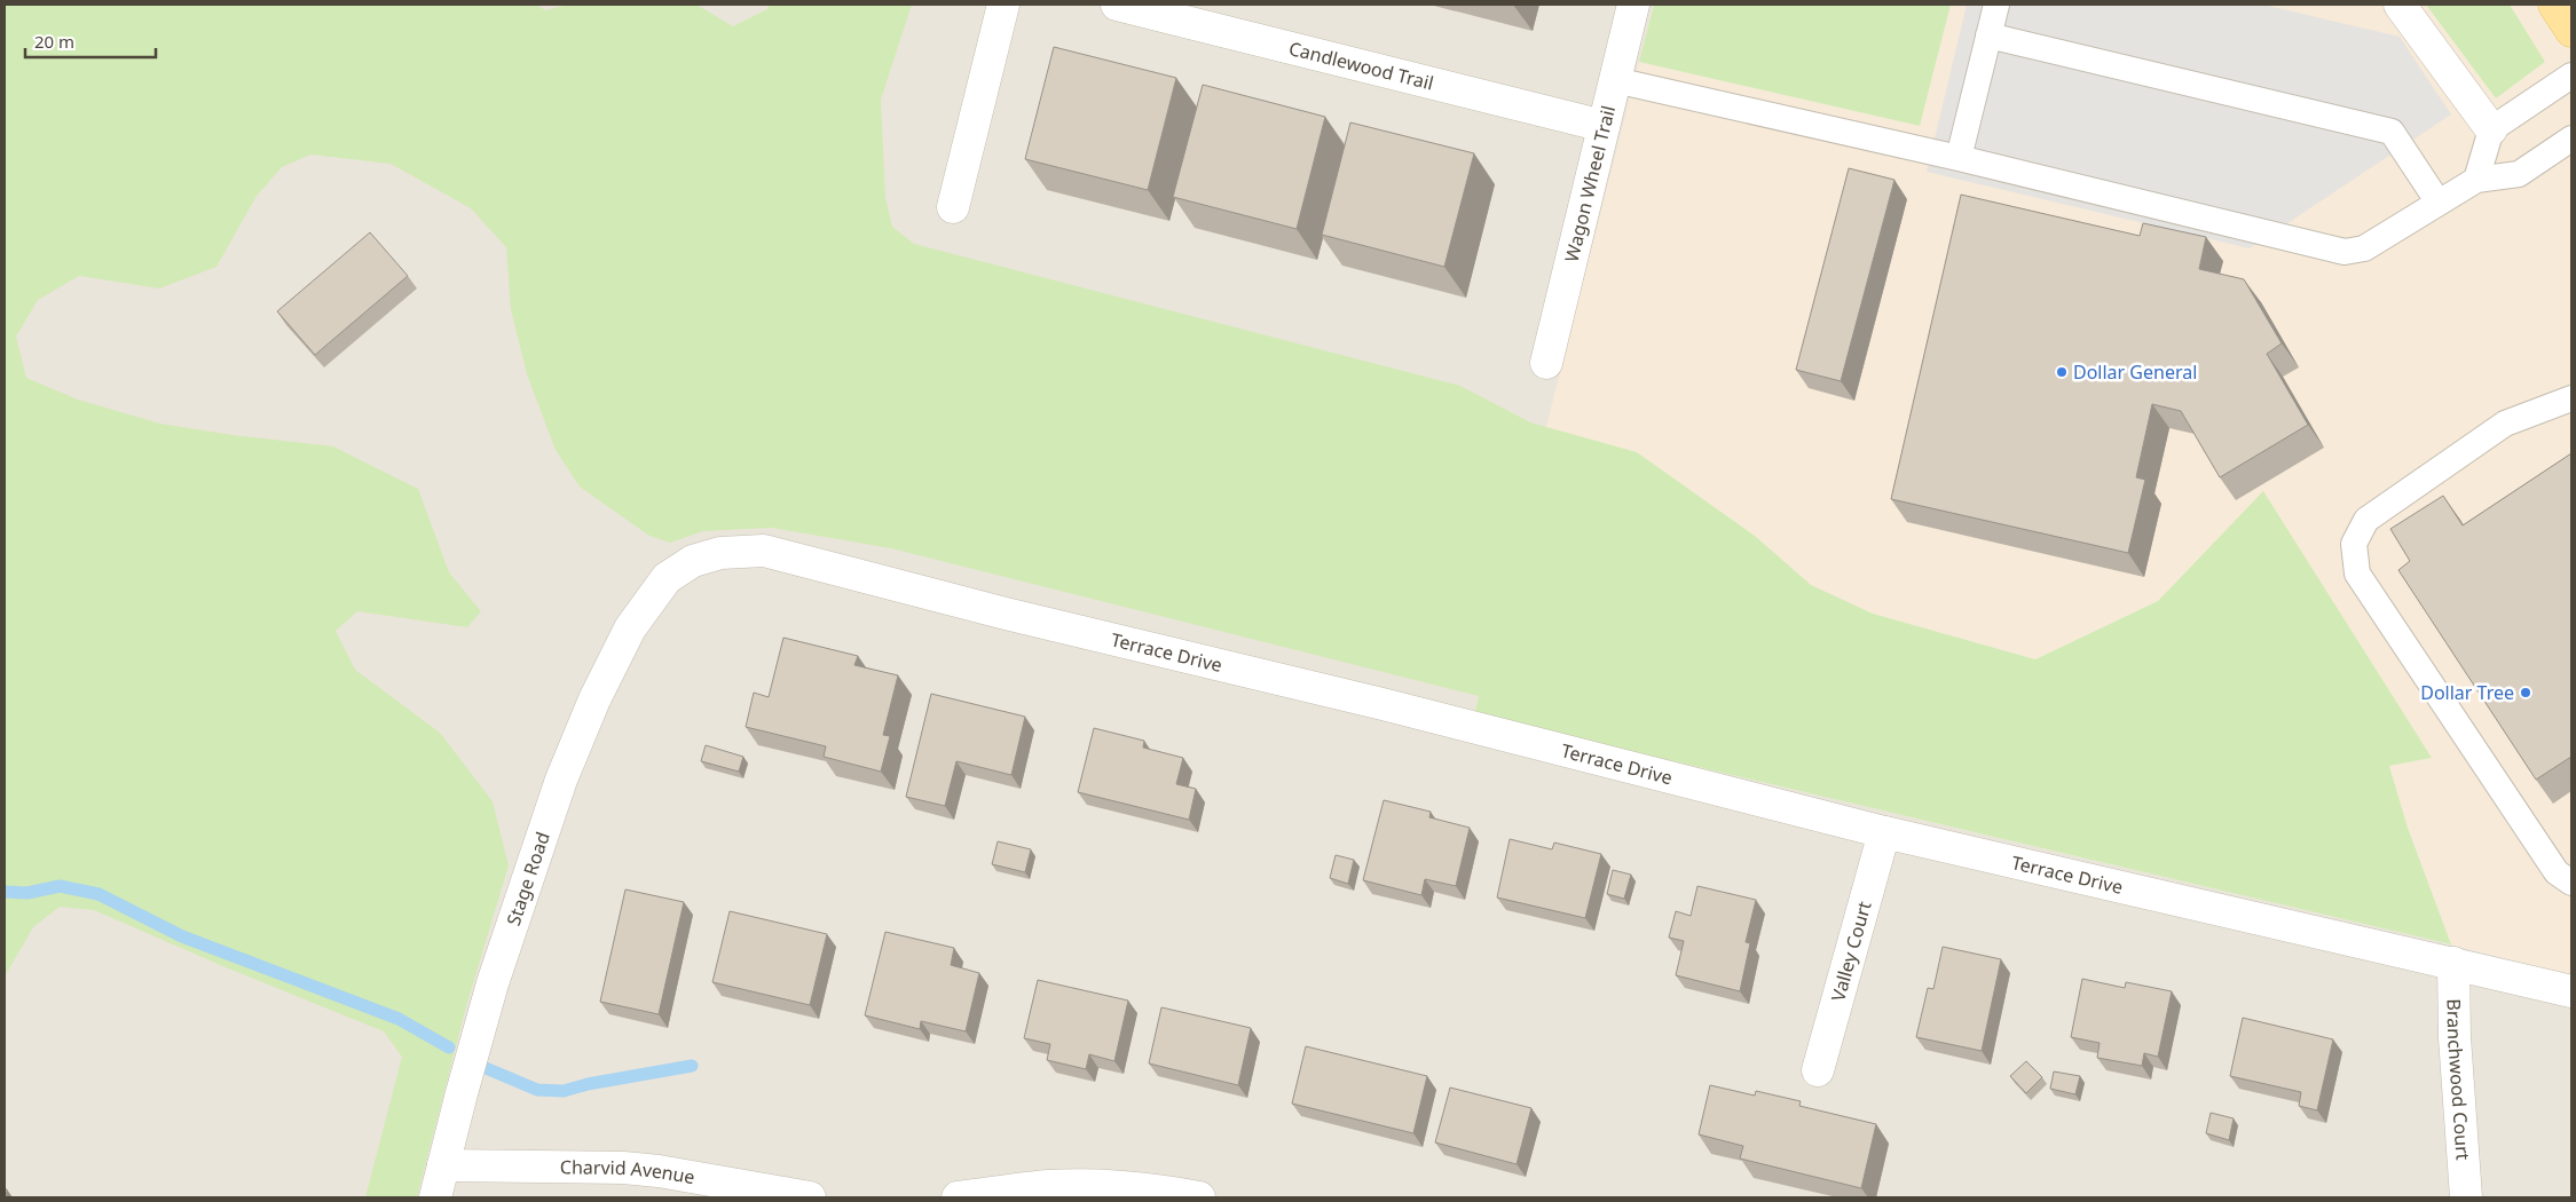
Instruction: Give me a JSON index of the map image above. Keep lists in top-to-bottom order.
{
  "streets": {
    "street": [
      "Candlewood Trail",
      "Wagon Wheel Trail",
      "Terrace Drive",
      "Stage Road",
      "Valley Court",
      "Branchwood Court",
      "Charvid Avenue"
    ]
  },
  "crossings": [
    ["Candlewood Trail", "Wagon Wheel Trail"],
    ["Terrace Drive", "Stage Road"],
    ["Terrace Drive", "Valley Court"],
    ["Terrace Drive", "Branchwood Court"],
    ["Stage Road", "Charvid Avenue"]
  ],
  "places": ["Dollar General", "Dollar Tree"],
  "scale_bar": "20 m"
}
